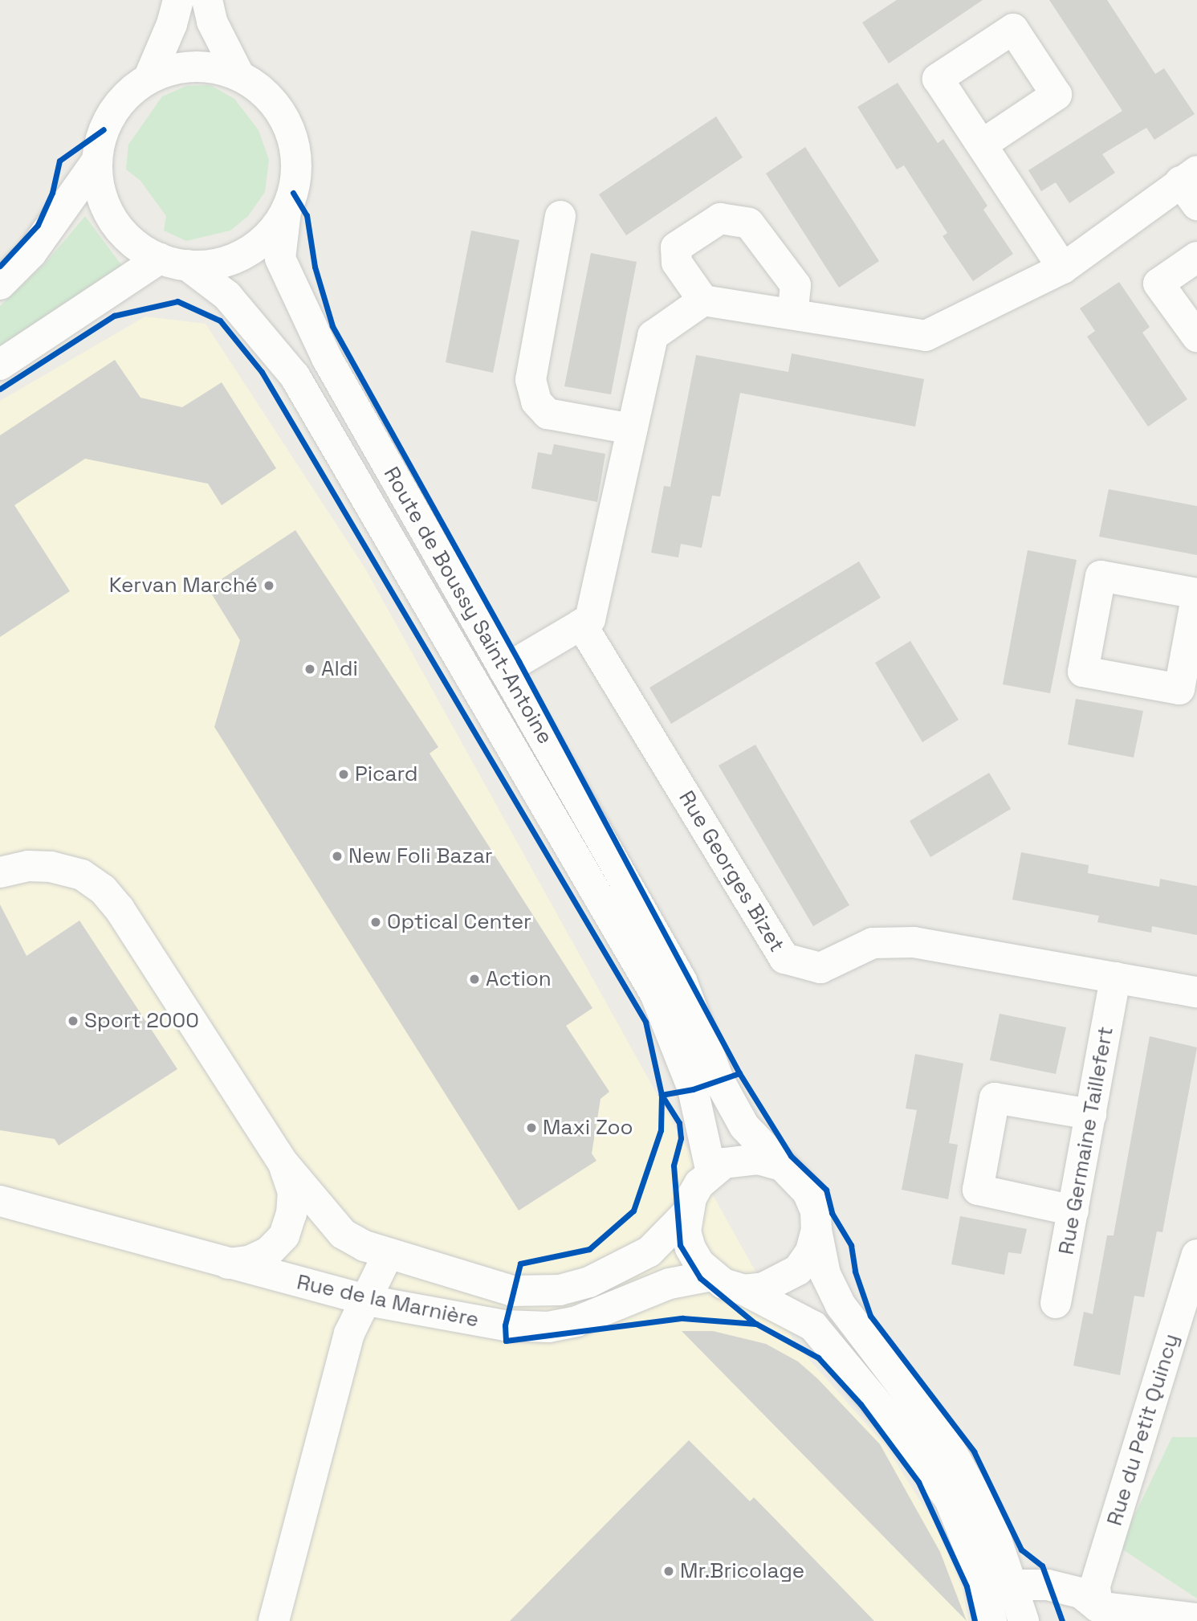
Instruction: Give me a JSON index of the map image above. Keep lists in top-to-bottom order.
{
  "streets": {
    "street": [
      "Route de Boussy Saint-Antoine",
      "Rue Georges Bizet",
      "Rue Germaine Taillefert",
      "Rue de la Marnière",
      "Rue du Petit Quincy"
    ]
  },
  "crossings": [
    ["Route de Boussy Saint-Antoine", "Rue de la Marnière"],
    ["Rue Georges Bizet", "Rue Germaine Taillefert"]
  ],
  "places": [
    "Kervan Marché",
    "Aldi",
    "Picard",
    "New Foli Bazar",
    "Optical Center",
    "Action",
    "Sport 2000",
    "Maxi Zoo",
    "Mr.Bricolage"
  ]
}
